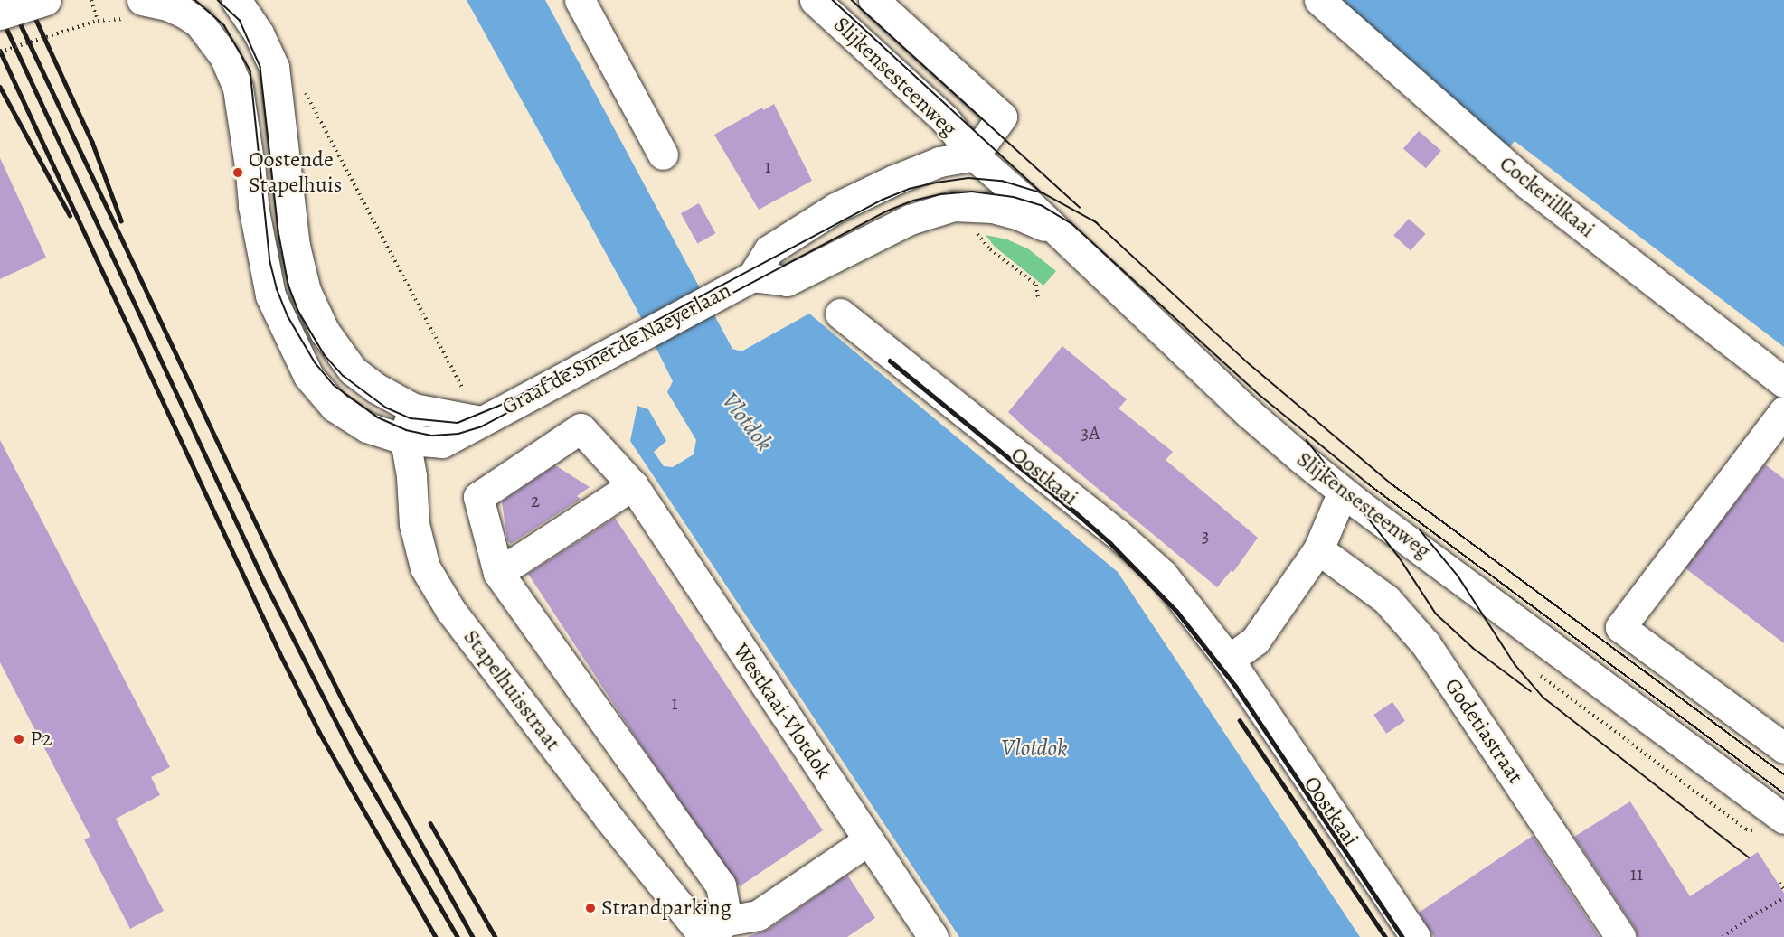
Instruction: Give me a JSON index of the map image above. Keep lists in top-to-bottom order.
{
  "streets": {
    "street": [
      "Slijkensesteenweg",
      "Cockerillkaai",
      "Graaf de Smet de Naeyerlaan",
      "Oostkaai",
      "Stapelhuisstraat",
      "Westkaai-Vlotdok",
      "Godetiastraat"
    ]
  },
  "crossings": [
    ["Slijkensesteenweg", "Graaf de Smet de Naeyerlaan"],
    ["Graaf de Smet de Naeyerlaan", "Stapelhuisstraat"]
  ],
  "water": ["Vlotdok"],
  "places": ["Oostende Stapelhuis", "P2", "Strandparking"],
  "house_numbers": [
    "1",
    "3A",
    "2",
    "3",
    "1",
    "11"
  ]
}
